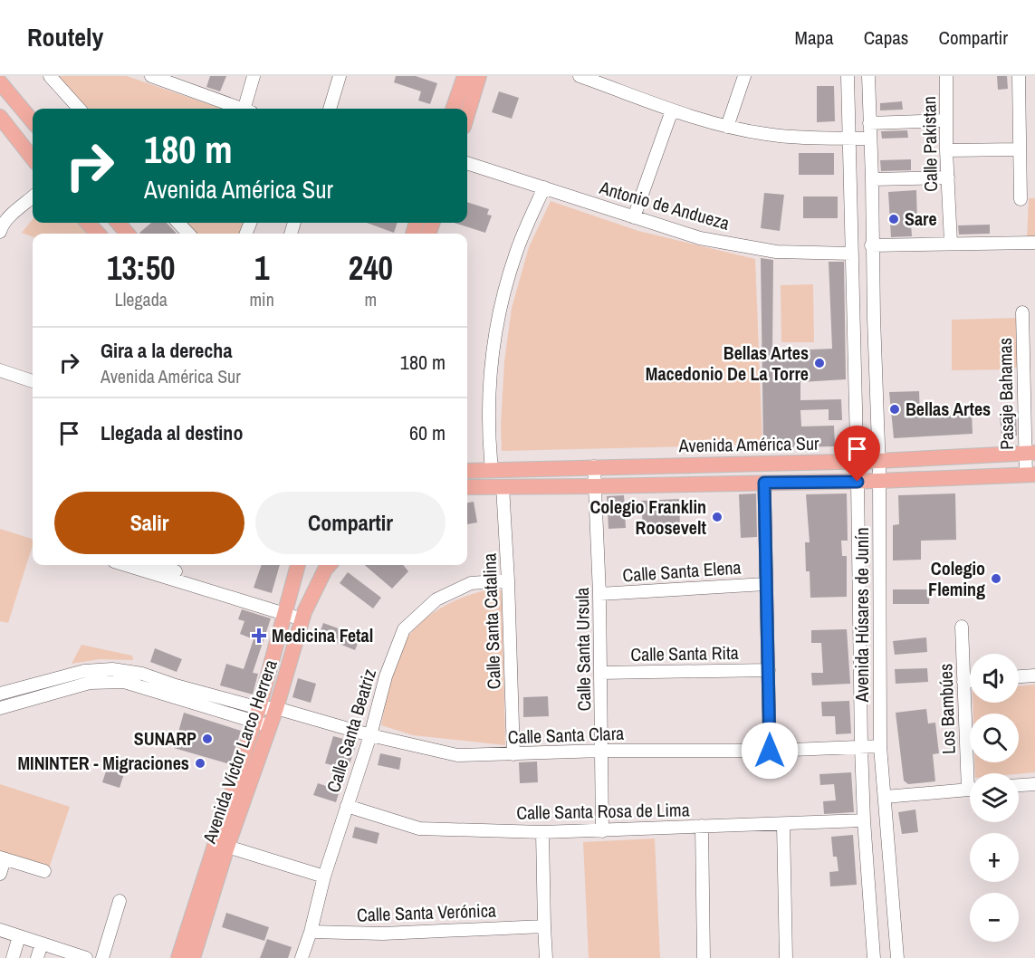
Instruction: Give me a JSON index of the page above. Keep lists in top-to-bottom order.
{
  "streets": {
    "main road": ["Avenida América Sur", "Avenida Víctor Larco Herrera"],
    "street": [
      "Calle Pakistan",
      "Antonio de Andueza",
      "Pasaje Bahamas",
      "Calle Santa Elena",
      "Avenida Húsares de Junín",
      "Calle Santa Catalina",
      "Calle Santa Ursula",
      "Calle Santa Rita",
      "Los Bambúes",
      "Calle Santa Beatriz",
      "Calle Santa Clara",
      "Calle Santa Rosa de Lima",
      "Calle Santa Verónica"
    ]
  },
  "crossings": [
    ["Antonio de Andueza", "Avenida Húsares de Junín"],
    ["Pasaje Bahamas", "Avenida América Sur"],
    ["Avenida América Sur", "Avenida Húsares de Junín"],
    ["Avenida América Sur", "Calle Santa Ursula"],
    ["Calle Santa Elena", "Calle Santa Ursula"],
    ["Avenida Húsares de Junín", "Calle Santa Clara"],
    ["Avenida Húsares de Junín", "Calle Santa Rosa de Lima"],
    ["Calle Santa Catalina", "Calle Santa Beatriz"],
    ["Calle Santa Catalina", "Calle Santa Clara"],
    ["Calle Santa Ursula", "Calle Santa Rita"],
    ["Calle Santa Ursula", "Calle Santa Clara"],
    ["Calle Santa Ursula", "Calle Santa Rosa de Lima"],
    ["Calle Santa Beatriz", "Calle Santa Clara"],
    ["Calle Santa Beatriz", "Calle Santa Rosa de Lima"],
    ["Calle Santa Beatriz", "Calle Santa Verónica"],
    ["Calle Santa Clara", "Avenida Víctor Larco Herrera"]
  ],
  "places": {
    "other": [
      "Sare",
      "Bellas Artes Macedonio De La Torre",
      "Bellas Artes",
      "Colegio Franklin Roosevelt",
      "Colegio Fleming",
      "SUNARP",
      "MININTER - Migraciones"
    ],
    "health": ["Medicina Fetal"]
  },
  "page": {
    "header": "Routely",
    "nav": ["Mapa", "Capas", "Compartir"],
    "turn": ["180 m", "Avenida América Sur"],
    "eta": [
      "13:50",
      "Llegada",
      "1",
      "min",
      "240",
      "m"
    ],
    "list": [
      {
        "name": "Gira a la derecha",
        "note": "Avenida América Sur",
        "value": "180 m"
      },
      {
        "name": "Llegada al destino",
        "value": "60 m"
      }
    ],
    "buttons": ["Salir", "Compartir"],
    "map_buttons": ["+", "−"]
  }
}
